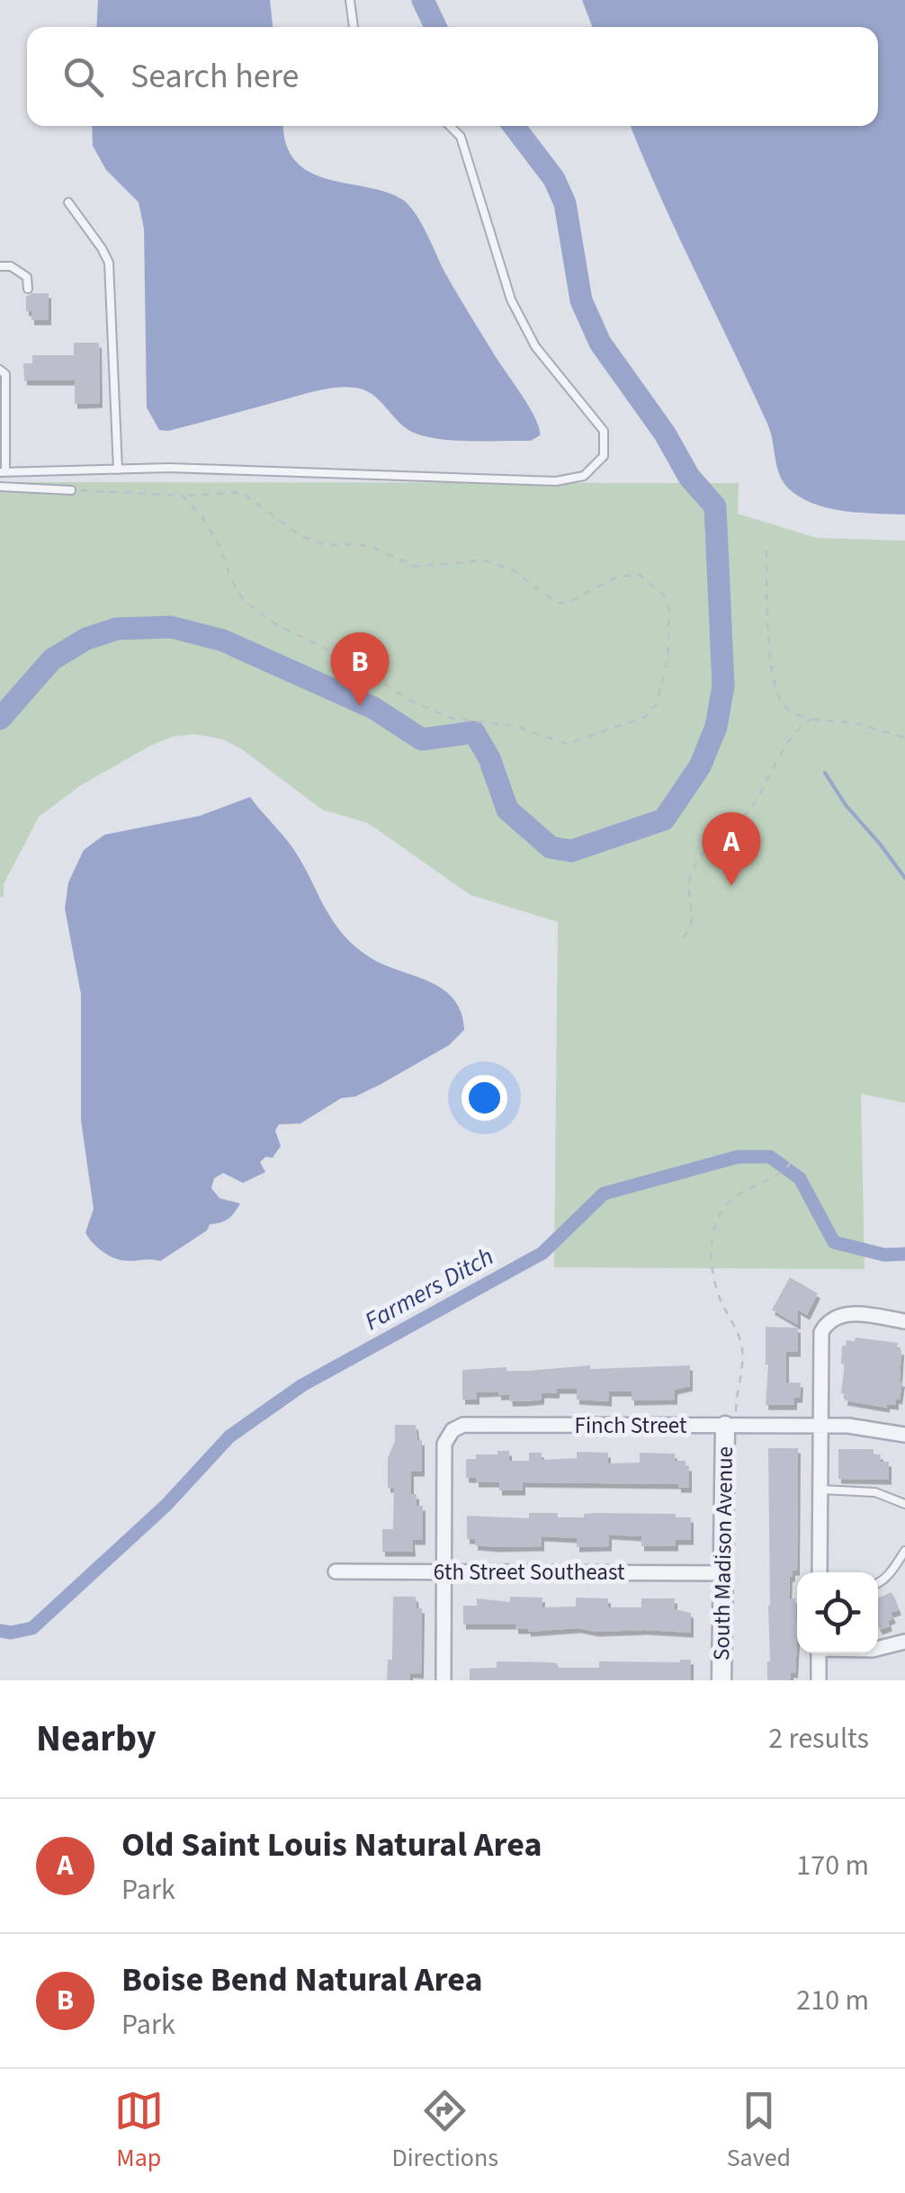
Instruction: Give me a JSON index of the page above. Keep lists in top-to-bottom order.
{
  "streets": {
    "street": ["Finch Street", "South Madison Avenue", "6th Street Southeast"]
  },
  "crossings": [
    ["Finch Street", "South Madison Avenue"],
    ["Finch Street", "6th Street Southeast"],
    ["South Madison Avenue", "6th Street Southeast"]
  ],
  "water": ["Farmers Ditch"],
  "page": {
    "search": "Search here",
    "pins": ["B", "A"],
    "heading": ["Nearby", "2 results"],
    "list": [
      {
        "mark": "A",
        "name": "Old Saint Louis Natural Area",
        "note": "Park",
        "value": "170 m"
      },
      {
        "mark": "B",
        "name": "Boise Bend Natural Area",
        "note": "Park",
        "value": "210 m"
      }
    ],
    "nav": ["Map", "Directions", "Saved"]
  }
}
